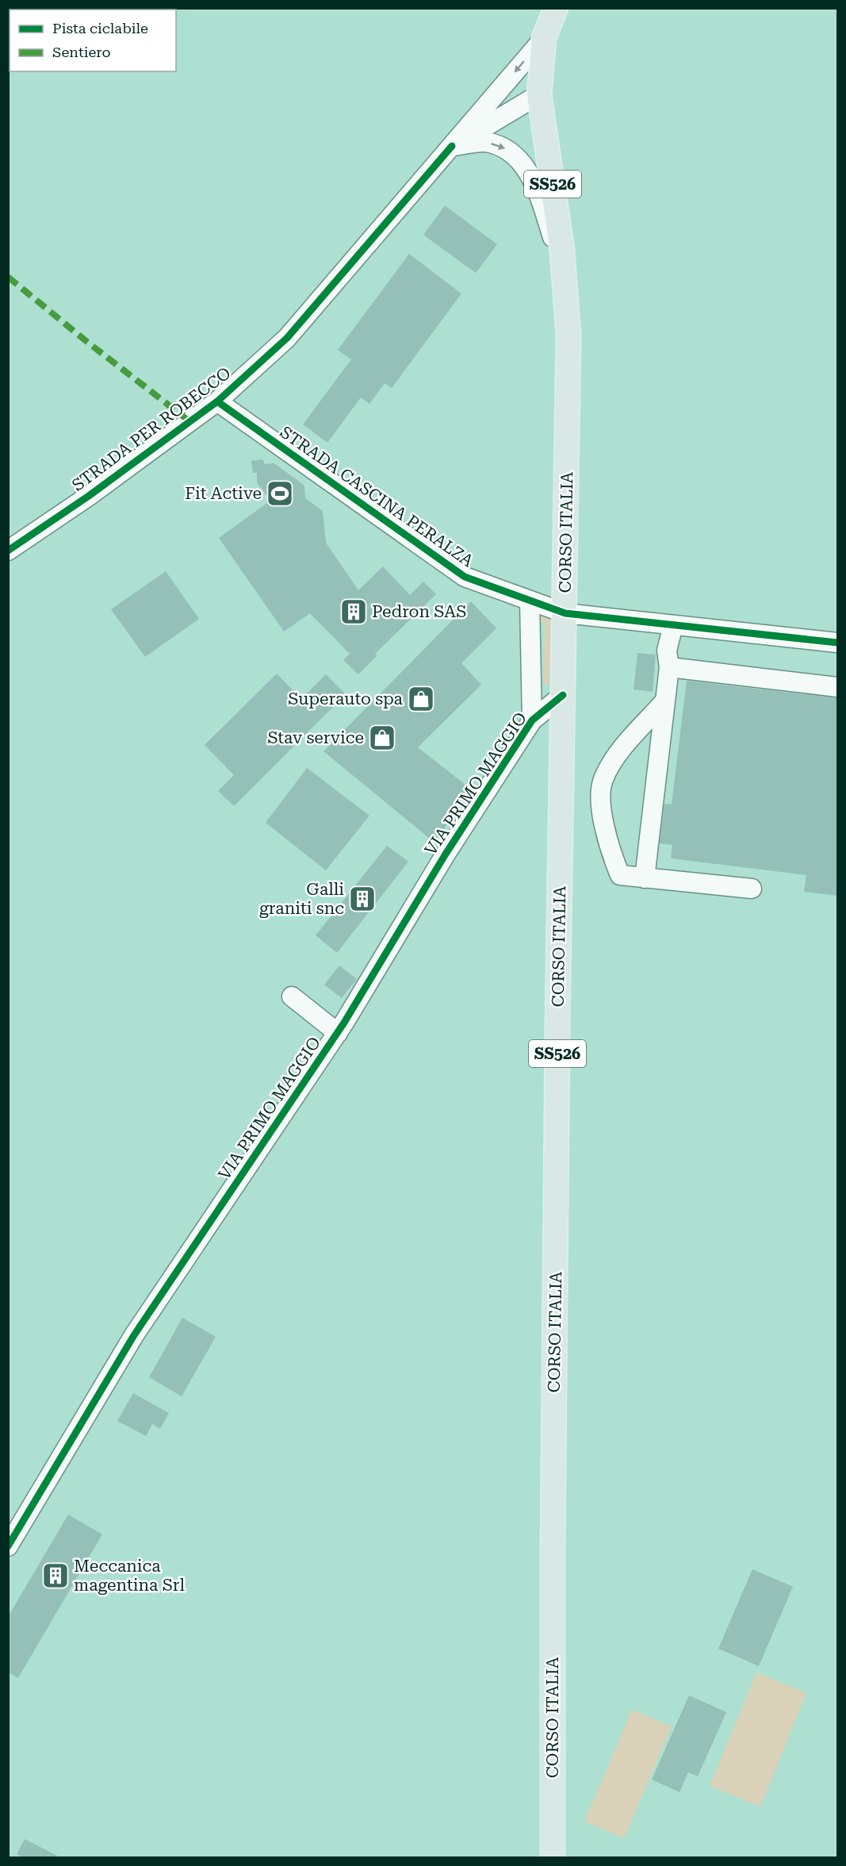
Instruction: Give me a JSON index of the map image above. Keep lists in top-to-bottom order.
{
  "streets": {
    "main road": ["SS526", "CORSO ITALIA"],
    "street": ["STRADA PER ROBECCO", "STRADA CASCINA PERALZA", "VIA PRIMO MAGGIO"]
  },
  "crossings": [
    ["SS526", "STRADA PER ROBECCO"],
    ["SS526", "CORSO ITALIA"],
    ["STRADA PER ROBECCO", "STRADA CASCINA PERALZA"],
    ["STRADA PER ROBECCO", "CORSO ITALIA"],
    ["STRADA CASCINA PERALZA", "CORSO ITALIA"],
    ["CORSO ITALIA", "VIA PRIMO MAGGIO"]
  ],
  "places": {
    "sports": ["Fit Active"],
    "building": ["Pedron SAS", "Galli graniti snc", "Meccanica magentina Srl"],
    "shop": ["Superauto spa", "Stav service"]
  },
  "legend": ["Pista ciclabile", "Sentiero"]
}
